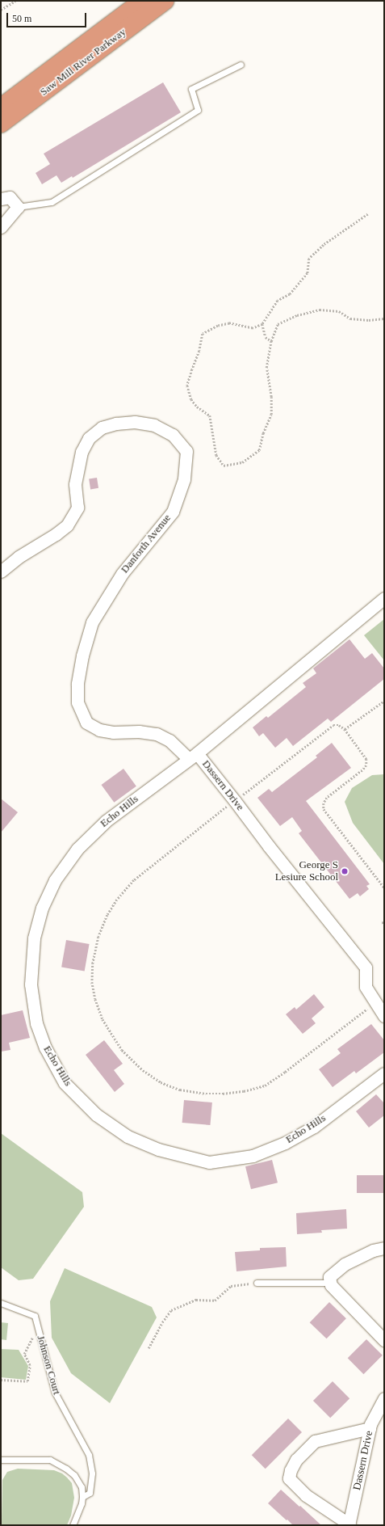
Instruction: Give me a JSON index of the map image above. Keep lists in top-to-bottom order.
{
  "streets": {
    "highway": ["Saw Mill River Parkway"],
    "street": ["Danforth Avenue", "Dassern Drive", "Echo Hills"],
    "lane": ["Johnson Court"]
  },
  "crossings": [
    ["Danforth Avenue", "Dassern Drive"],
    ["Danforth Avenue", "Echo Hills"],
    ["Dassern Drive", "Echo Hills"]
  ],
  "places": ["George S Lesiure School"],
  "scale_bar": "50 m"
}
